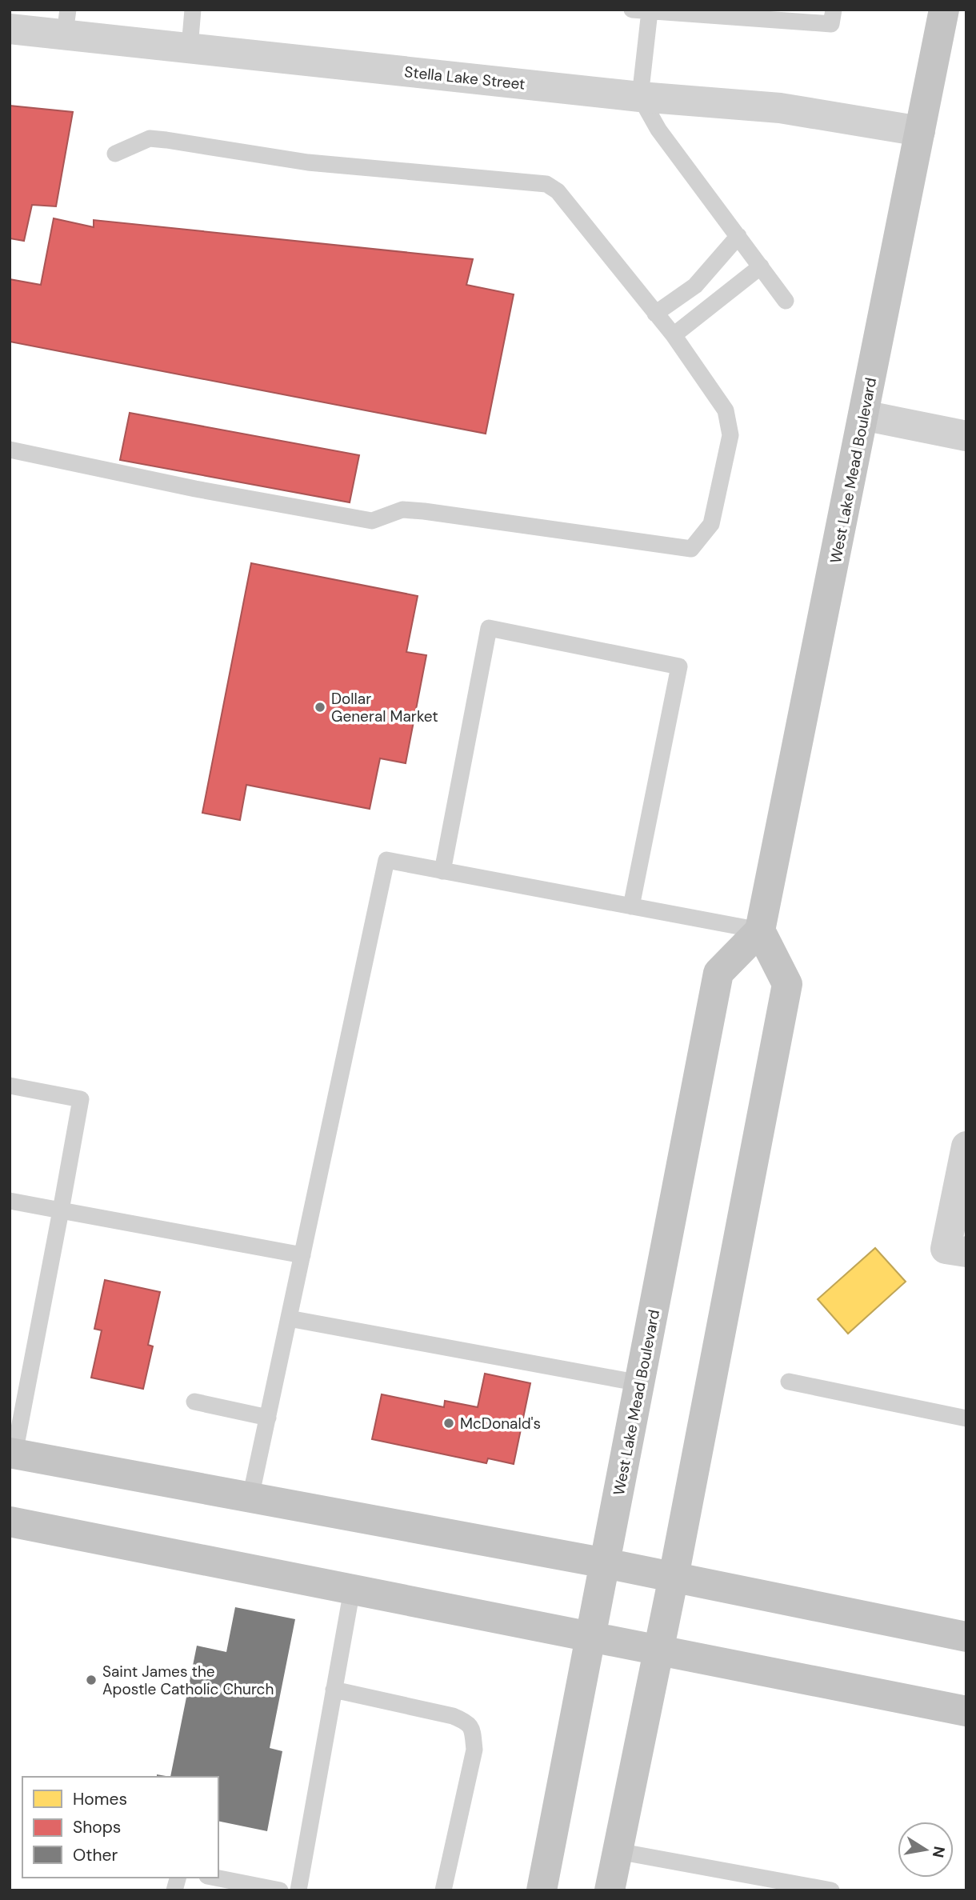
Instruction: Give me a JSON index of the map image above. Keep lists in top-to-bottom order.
{
  "streets": {
    "main road": ["West Lake Mead Boulevard"],
    "street": ["Stella Lake Street"]
  },
  "crossings": [
    ["Stella Lake Street", "West Lake Mead Boulevard"]
  ],
  "places": ["Dollar General Market", "McDonald's", "Saint James the Apostle Catholic Church"],
  "legend": ["Homes", "Shops", "Other"],
  "north": "right"
}
